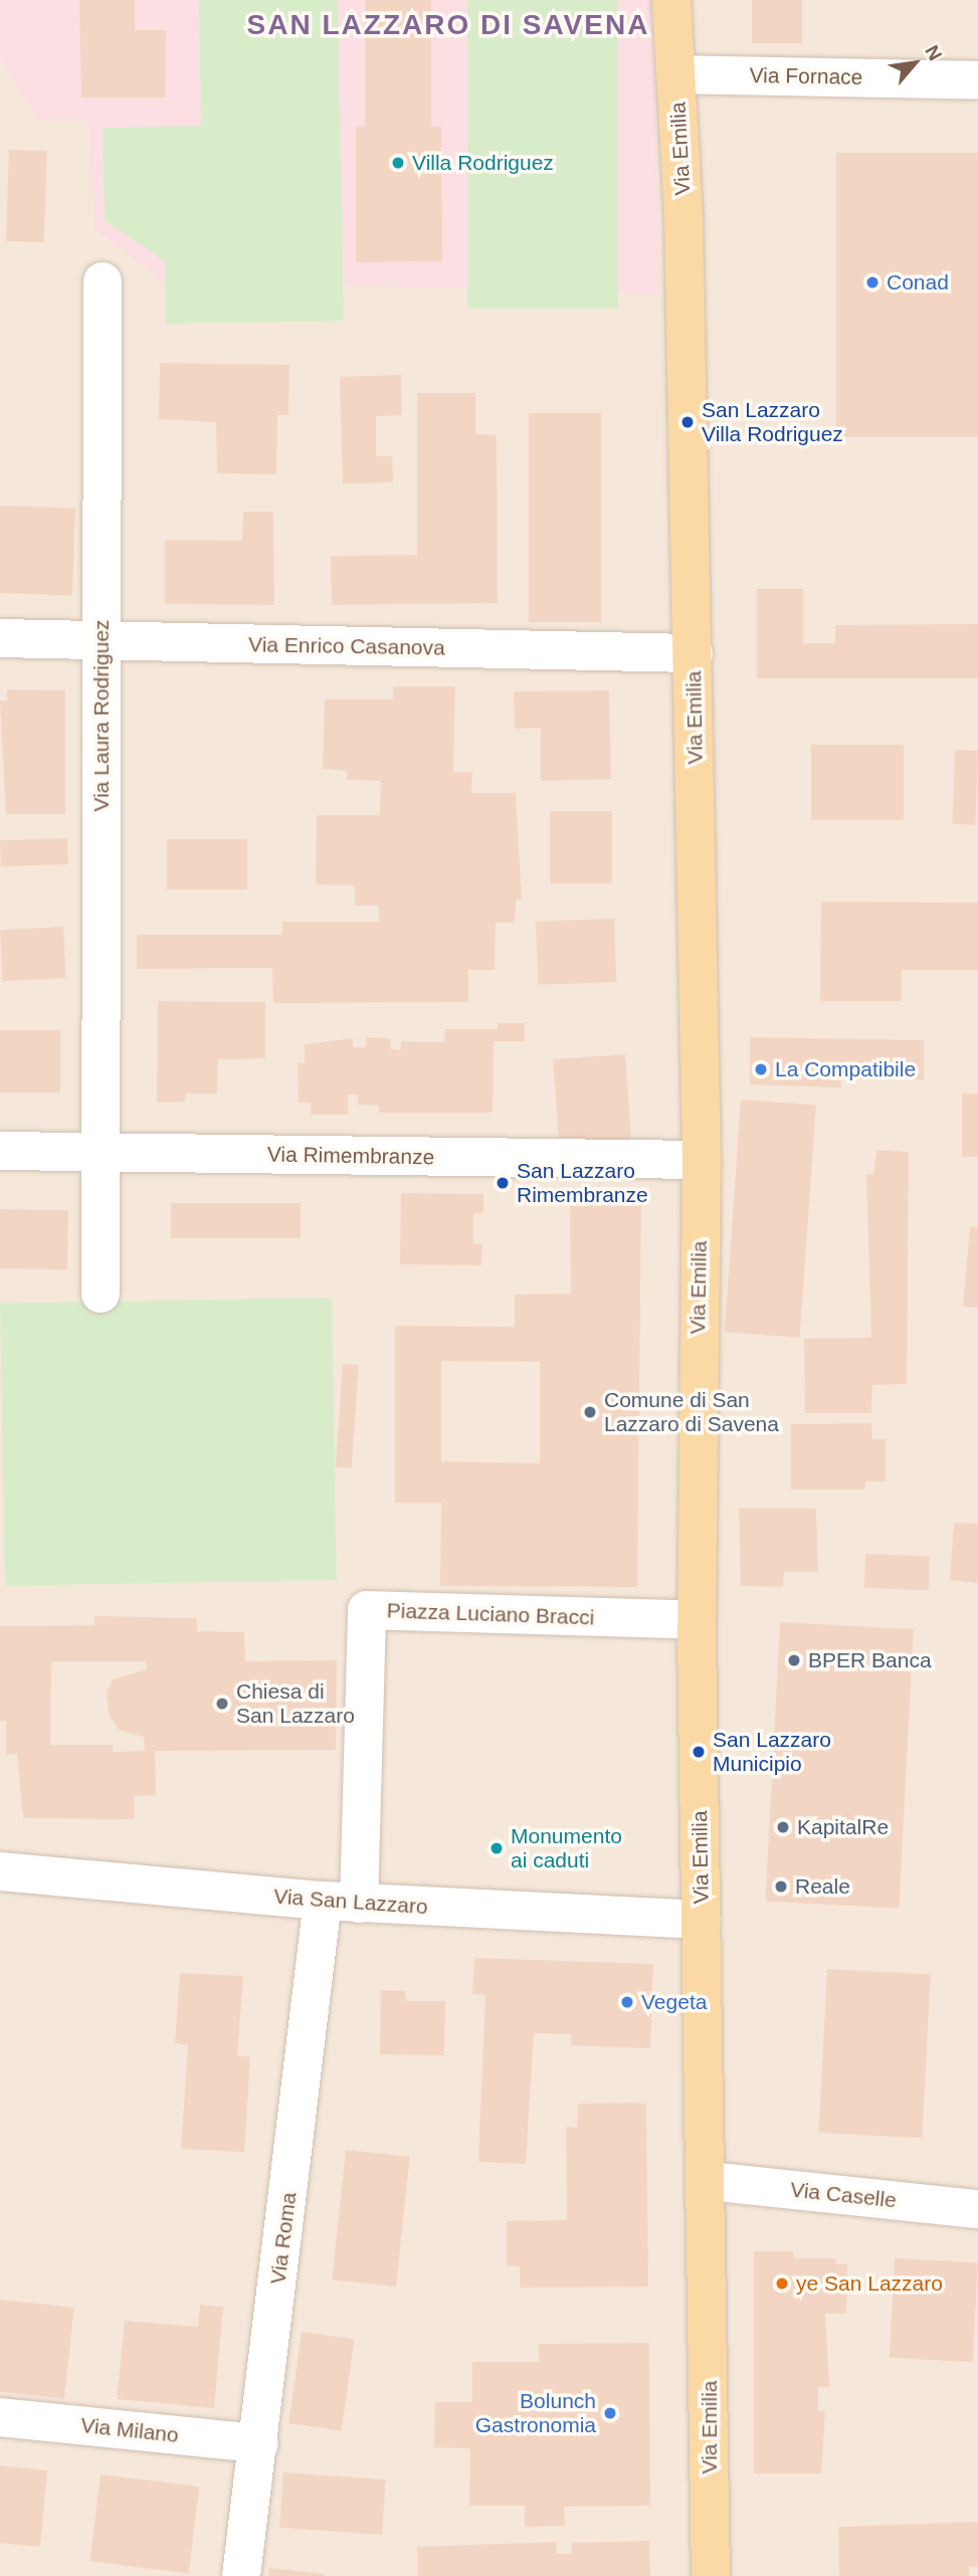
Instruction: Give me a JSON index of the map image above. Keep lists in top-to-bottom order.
{
  "streets": {
    "main road": ["Via Emilia"],
    "street": [
      "Via Fornace",
      "Via Enrico Casanova",
      "Via Laura Rodriguez",
      "Via Rimembranze",
      "Piazza Luciano Bracci",
      "Via San Lazzaro",
      "Via Caselle",
      "Via Roma",
      "Via Milano"
    ]
  },
  "crossings": [
    ["Via Fornace", "Via Emilia"],
    ["Via Emilia", "Via Enrico Casanova"],
    ["Via Emilia", "Via Rimembranze"],
    ["Via Emilia", "Piazza Luciano Bracci"],
    ["Via Emilia", "Via San Lazzaro"],
    ["Via Emilia", "Via Caselle"],
    ["Via Enrico Casanova", "Via Laura Rodriguez"],
    ["Via Laura Rodriguez", "Via Rimembranze"],
    ["Piazza Luciano Bracci", "Via San Lazzaro"],
    ["Piazza Luciano Bracci", "Via Roma"],
    ["Via San Lazzaro", "Via Roma"],
    ["Via Roma", "Via Milano"]
  ],
  "districts": ["SAN LAZZARO DI SAVENA"],
  "places": [
    "Villa Rodriguez",
    "Conad",
    "San Lazzaro Villa Rodriguez",
    "La Compatibile",
    "San Lazzaro Rimembranze",
    "Comune di San Lazzaro di Savena",
    "BPER Banca",
    "Chiesa di San Lazzaro",
    "San Lazzaro Municipio",
    "KapitalRe",
    "Monumento ai caduti",
    "Reale",
    "Vegeta",
    "ye San Lazzaro",
    "Bolunch Gastronomia"
  ],
  "north": "top right"
}
